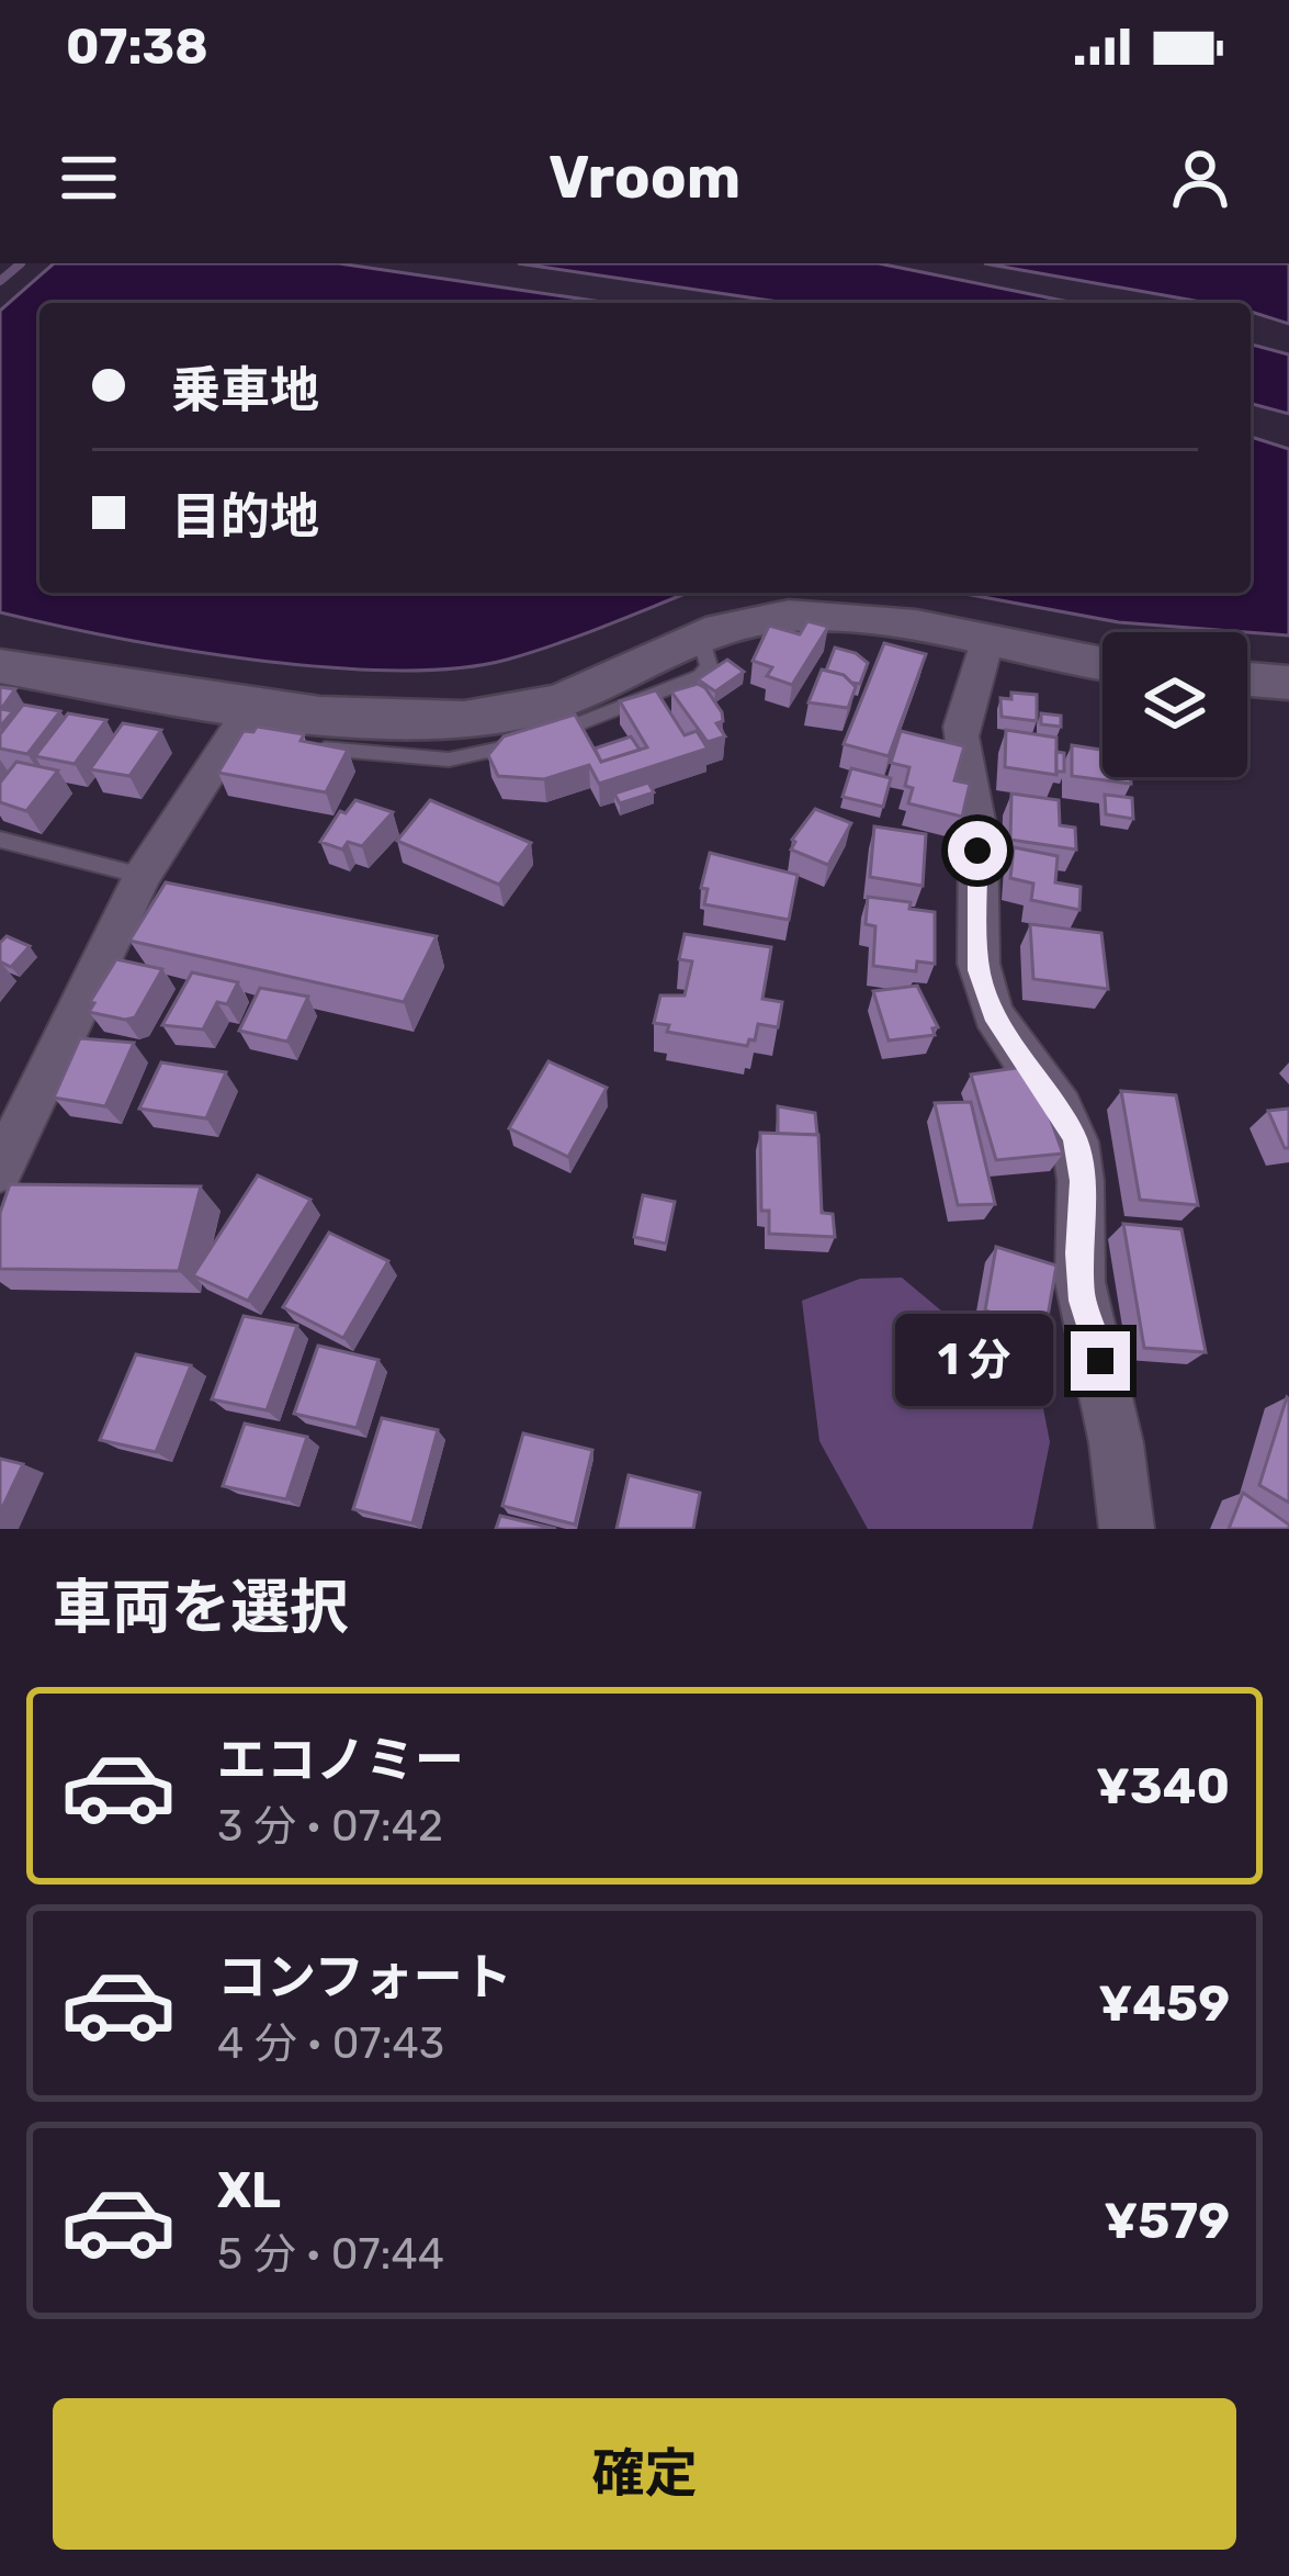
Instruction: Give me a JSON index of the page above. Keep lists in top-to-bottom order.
{
  "page": {
    "status": "07:38",
    "header": "Vroom",
    "banner": ["乗車地", "目的地"],
    "bubble": "1 分",
    "heading": "車両を選択",
    "list": [
      {
        "name": "エコノミー",
        "note": "3 分 · 07:42",
        "value": "¥340"
      },
      {
        "name": "コンフォート",
        "note": "4 分 · 07:43",
        "value": "¥459"
      },
      {
        "name": "XL",
        "note": "5 分 · 07:44",
        "value": "¥579"
      }
    ],
    "buttons": "確定"
  }
}
